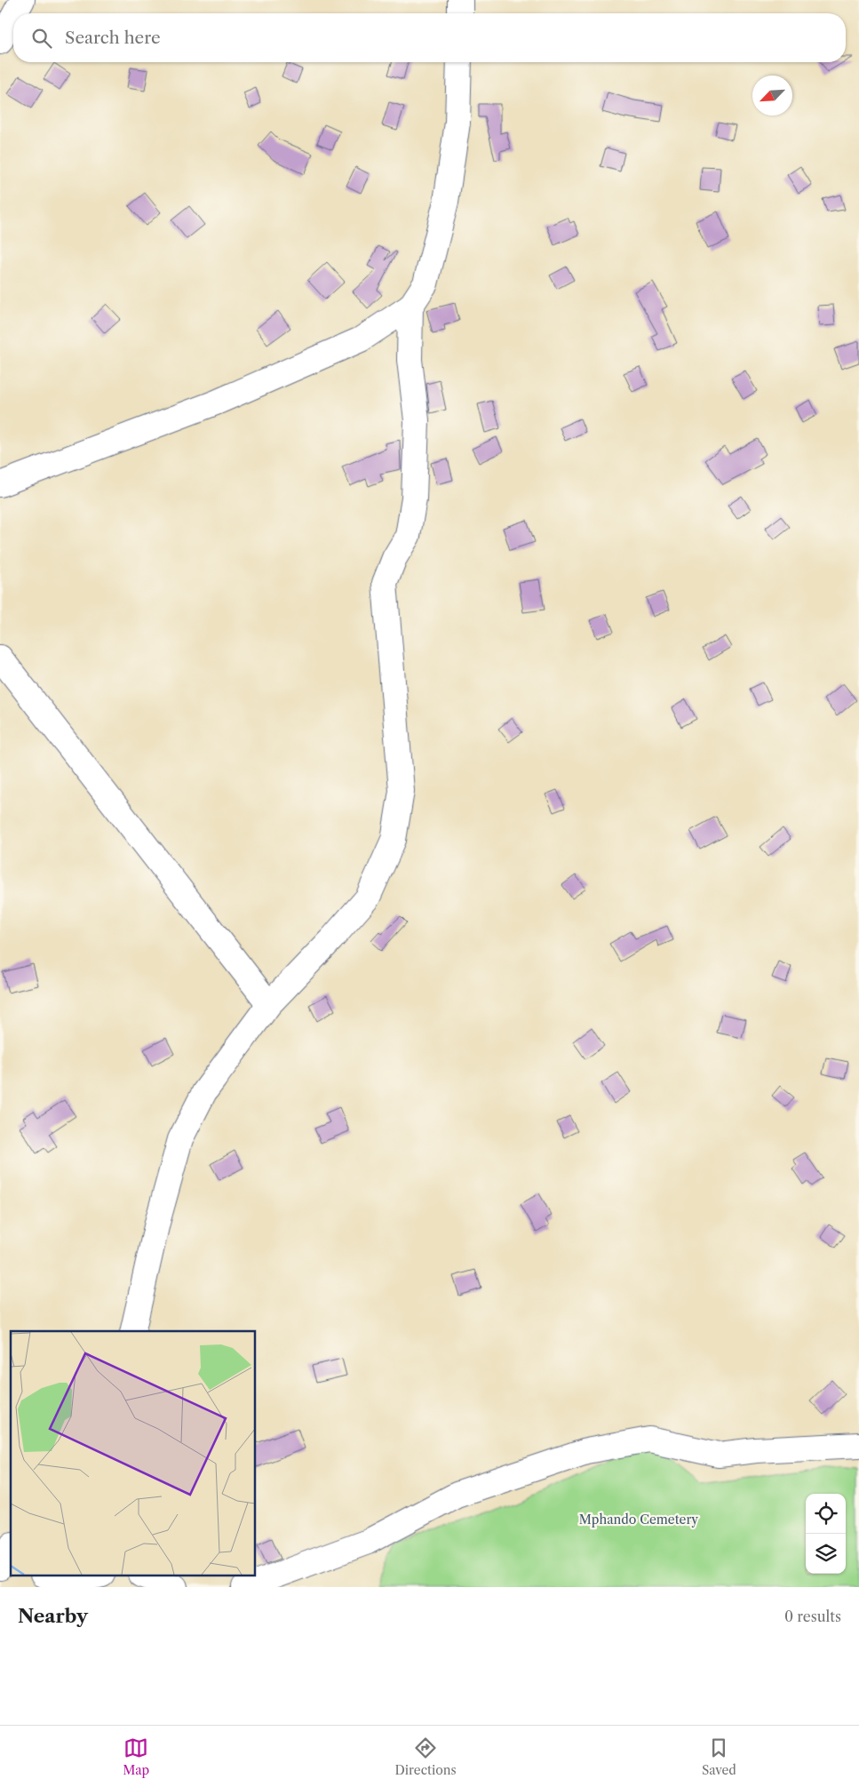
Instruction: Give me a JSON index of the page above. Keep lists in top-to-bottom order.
{
  "parks": ["Mphando Cemetery"],
  "north": "bottom left",
  "page": {
    "search": "Search here",
    "heading": ["Nearby", "0 results"],
    "nav": ["Map", "Directions", "Saved"]
  }
}
